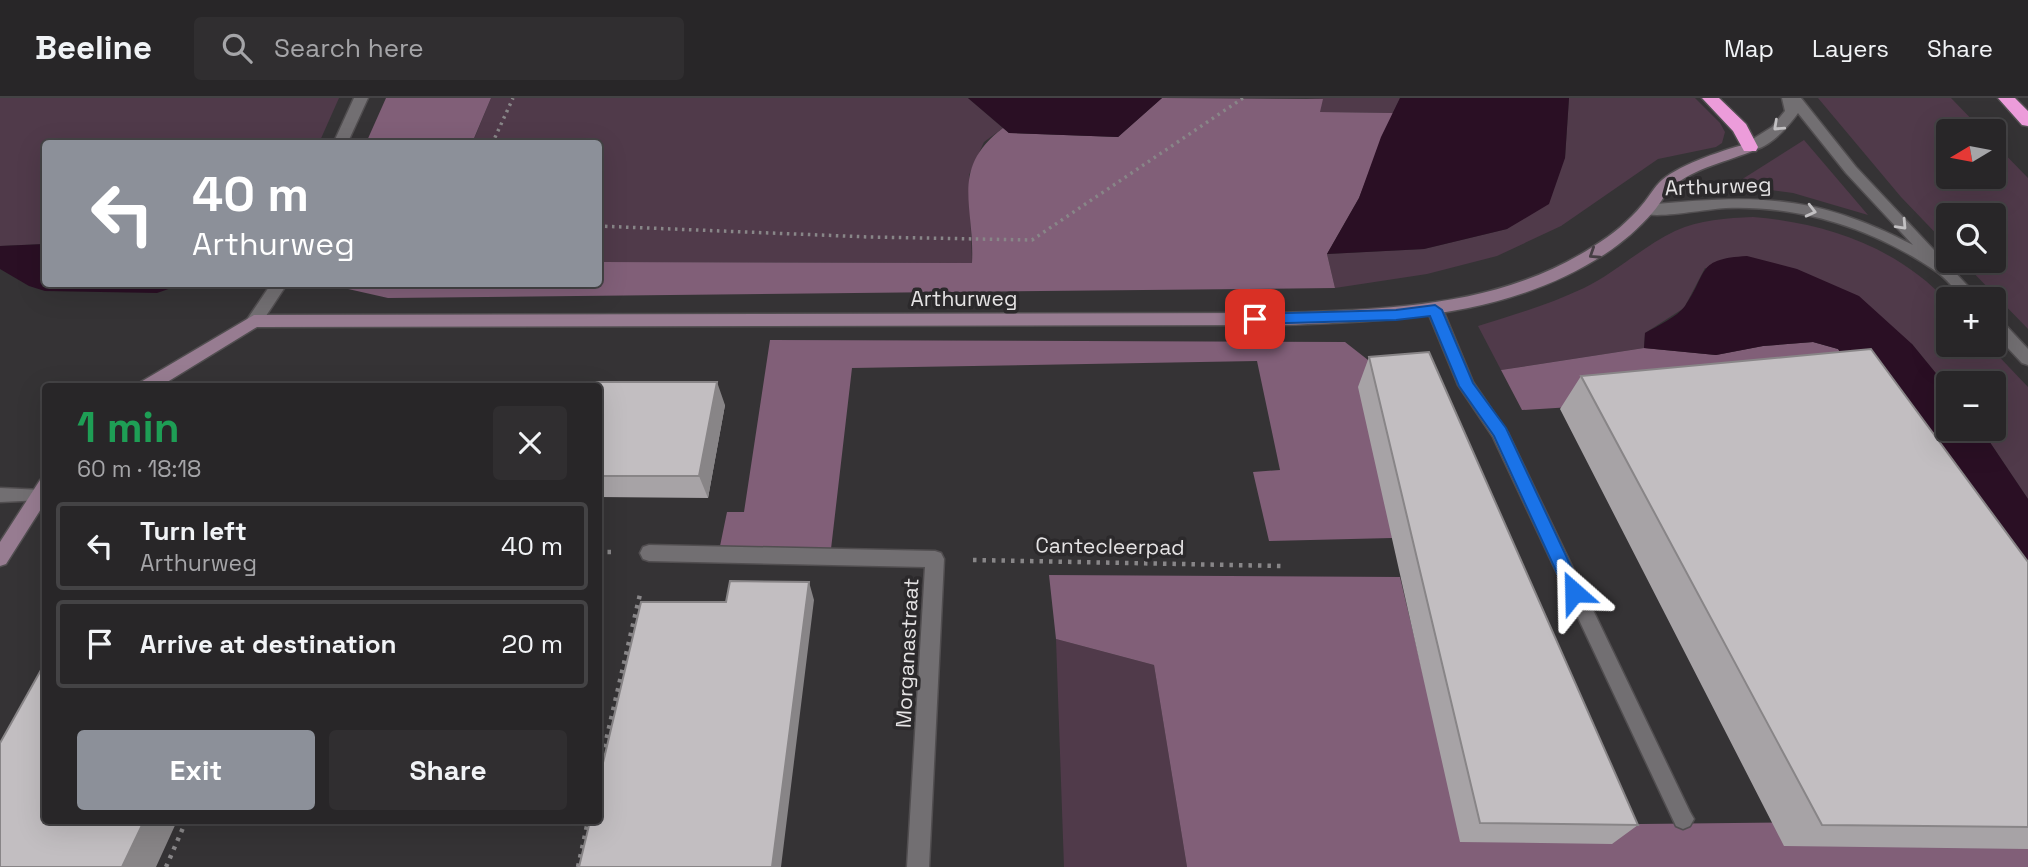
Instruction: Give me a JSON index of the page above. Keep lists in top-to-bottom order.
{
  "streets": {
    "street": ["Arthurweg", "Morganastraat"],
    "path": ["Cantecleerpad"]
  },
  "crossings": [
    ["Cantecleerpad", "Morganastraat"]
  ],
  "north": "left",
  "page": {
    "header": "Beeline",
    "search": "Search here",
    "nav": ["Map", "Layers", "Share"],
    "map_buttons": ["+", "−"],
    "turn": ["40 m", "Arthurweg"],
    "heading": ["1 min", "60 m · 18:18"],
    "list": [
      {
        "name": "Turn left",
        "note": "Arthurweg",
        "value": "40 m"
      },
      {
        "name": "Arrive at destination",
        "value": "20 m"
      }
    ],
    "buttons": ["Exit", "Share"]
  }
}
